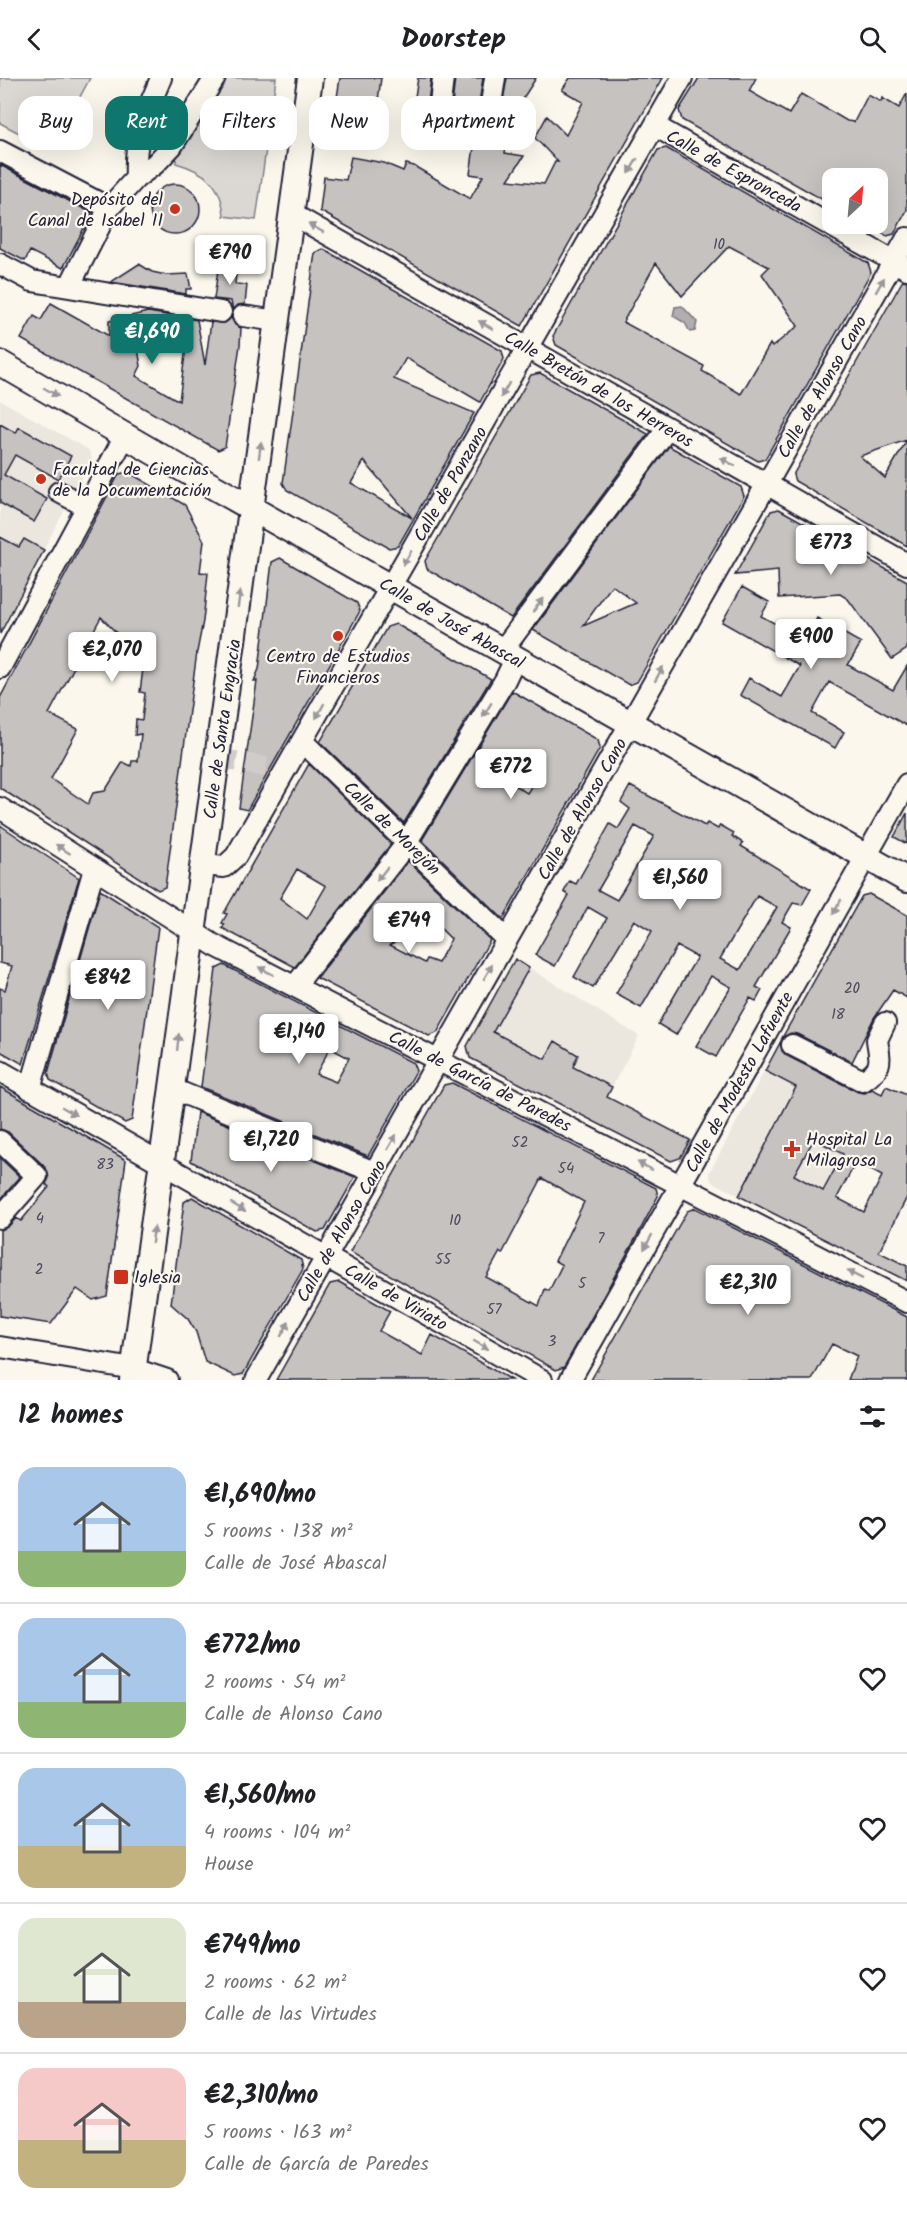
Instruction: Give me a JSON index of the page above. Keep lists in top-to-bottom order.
{
  "streets": {
    "main road": ["Calle de José Abascal", "Calle de Santa Engracia"],
    "street": [
      "Calle de Espronceda",
      "Calle de Alonso Cano",
      "Calle Bretón de los Herreros",
      "Calle de Ponzano",
      "Calle de Morejón",
      "Calle de García de Paredes",
      "Calle de Modesto Lafuente",
      "Calle de Viriato"
    ]
  },
  "crossings": [
    ["Calle de Espronceda", "Calle de Alonso Cano"],
    ["Calle de Espronceda", "Calle de Ponzano"],
    ["Calle de Alonso Cano", "Calle Bretón de los Herreros"],
    ["Calle de Alonso Cano", "Calle de José Abascal"],
    ["Calle de Alonso Cano", "Calle de Morejón"],
    ["Calle de Alonso Cano", "Calle de García de Paredes"],
    ["Calle de Alonso Cano", "Calle de Viriato"],
    ["Calle Bretón de los Herreros", "Calle de Ponzano"],
    ["Calle Bretón de los Herreros", "Calle de Santa Engracia"],
    ["Calle de Ponzano", "Calle de José Abascal"],
    ["Calle de Ponzano", "Calle de Santa Engracia"],
    ["Calle de Ponzano", "Calle de Morejón"],
    ["Calle de José Abascal", "Calle de Santa Engracia"],
    ["Calle de José Abascal", "Calle de Modesto Lafuente"],
    ["Calle de Santa Engracia", "Calle de García de Paredes"],
    ["Calle de Santa Engracia", "Calle de Viriato"],
    ["Calle de García de Paredes", "Calle de Modesto Lafuente"]
  ],
  "one_way": [
    "Calle Bretón de los Herreros",
    "Calle de Santa Engracia",
    "Calle de García de Paredes",
    "Calle de Modesto Lafuente"
  ],
  "places": {
    "other": ["Depósito del Canal de Isabel II", "Facultad de Ciencias de la Documentación", "Centro de Estudios Financieros"],
    "health": ["Hospital La Milagrosa"],
    "transit": ["Iglesia"]
  },
  "house_numbers": [
    "10",
    "20",
    "18",
    "52",
    "83",
    "54",
    "4",
    "10",
    "7",
    "55",
    "2",
    "5",
    "57",
    "3"
  ],
  "north": "top right",
  "page": {
    "header": "Doorstep",
    "chip": [
      "Buy",
      "Rent",
      "Filters",
      "New",
      "Apartment"
    ],
    "price": [
      "€790",
      "€1,690",
      "€773",
      "€900",
      "€2,070",
      "€772",
      "€1,560",
      "€749",
      "€842",
      "€1,140",
      "€1,720",
      "€2,310"
    ],
    "heading": "12 homes",
    "list": [
      {
        "name": "€1,690/mo",
        "note": "5 rooms · 138 m² · Calle de José Abascal"
      },
      {
        "name": "€772/mo",
        "note": "2 rooms · 54 m² · Calle de Alonso Cano"
      },
      {
        "name": "€1,560/mo",
        "note": "4 rooms · 104 m² · House"
      },
      {
        "name": "€749/mo",
        "note": "2 rooms · 62 m² · Calle de las Virtudes"
      },
      {
        "name": "€2,310/mo",
        "note": "5 rooms · 163 m² · Calle de García de Paredes"
      }
    ]
  }
}
